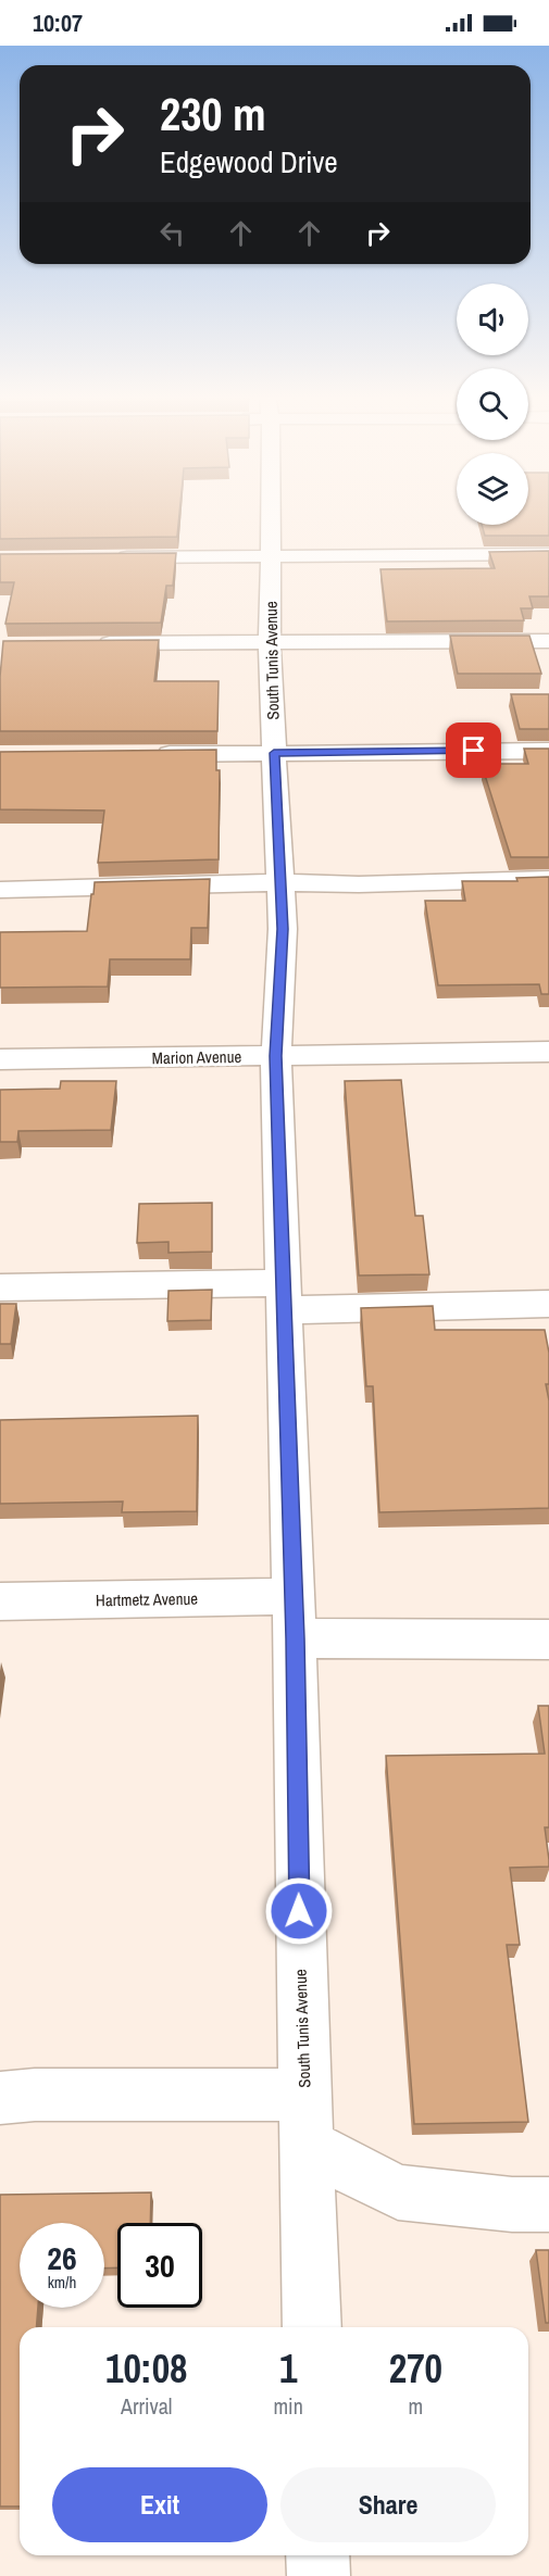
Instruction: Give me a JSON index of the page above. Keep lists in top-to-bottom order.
{
  "streets": {
    "street": ["South Tunis Avenue", "Marion Avenue", "Hartmetz Avenue"]
  },
  "crossings": [
    ["South Tunis Avenue", "Marion Avenue"],
    ["South Tunis Avenue", "Hartmetz Avenue"]
  ],
  "page": {
    "status": "10:07",
    "turn": ["230 m", "Edgewood Drive"],
    "speed": "26 km/h",
    "limit": "30",
    "eta": [
      "10:08",
      "Arrival",
      "1",
      "min",
      "270",
      "m"
    ],
    "buttons": ["Exit", "Share"]
  }
}
